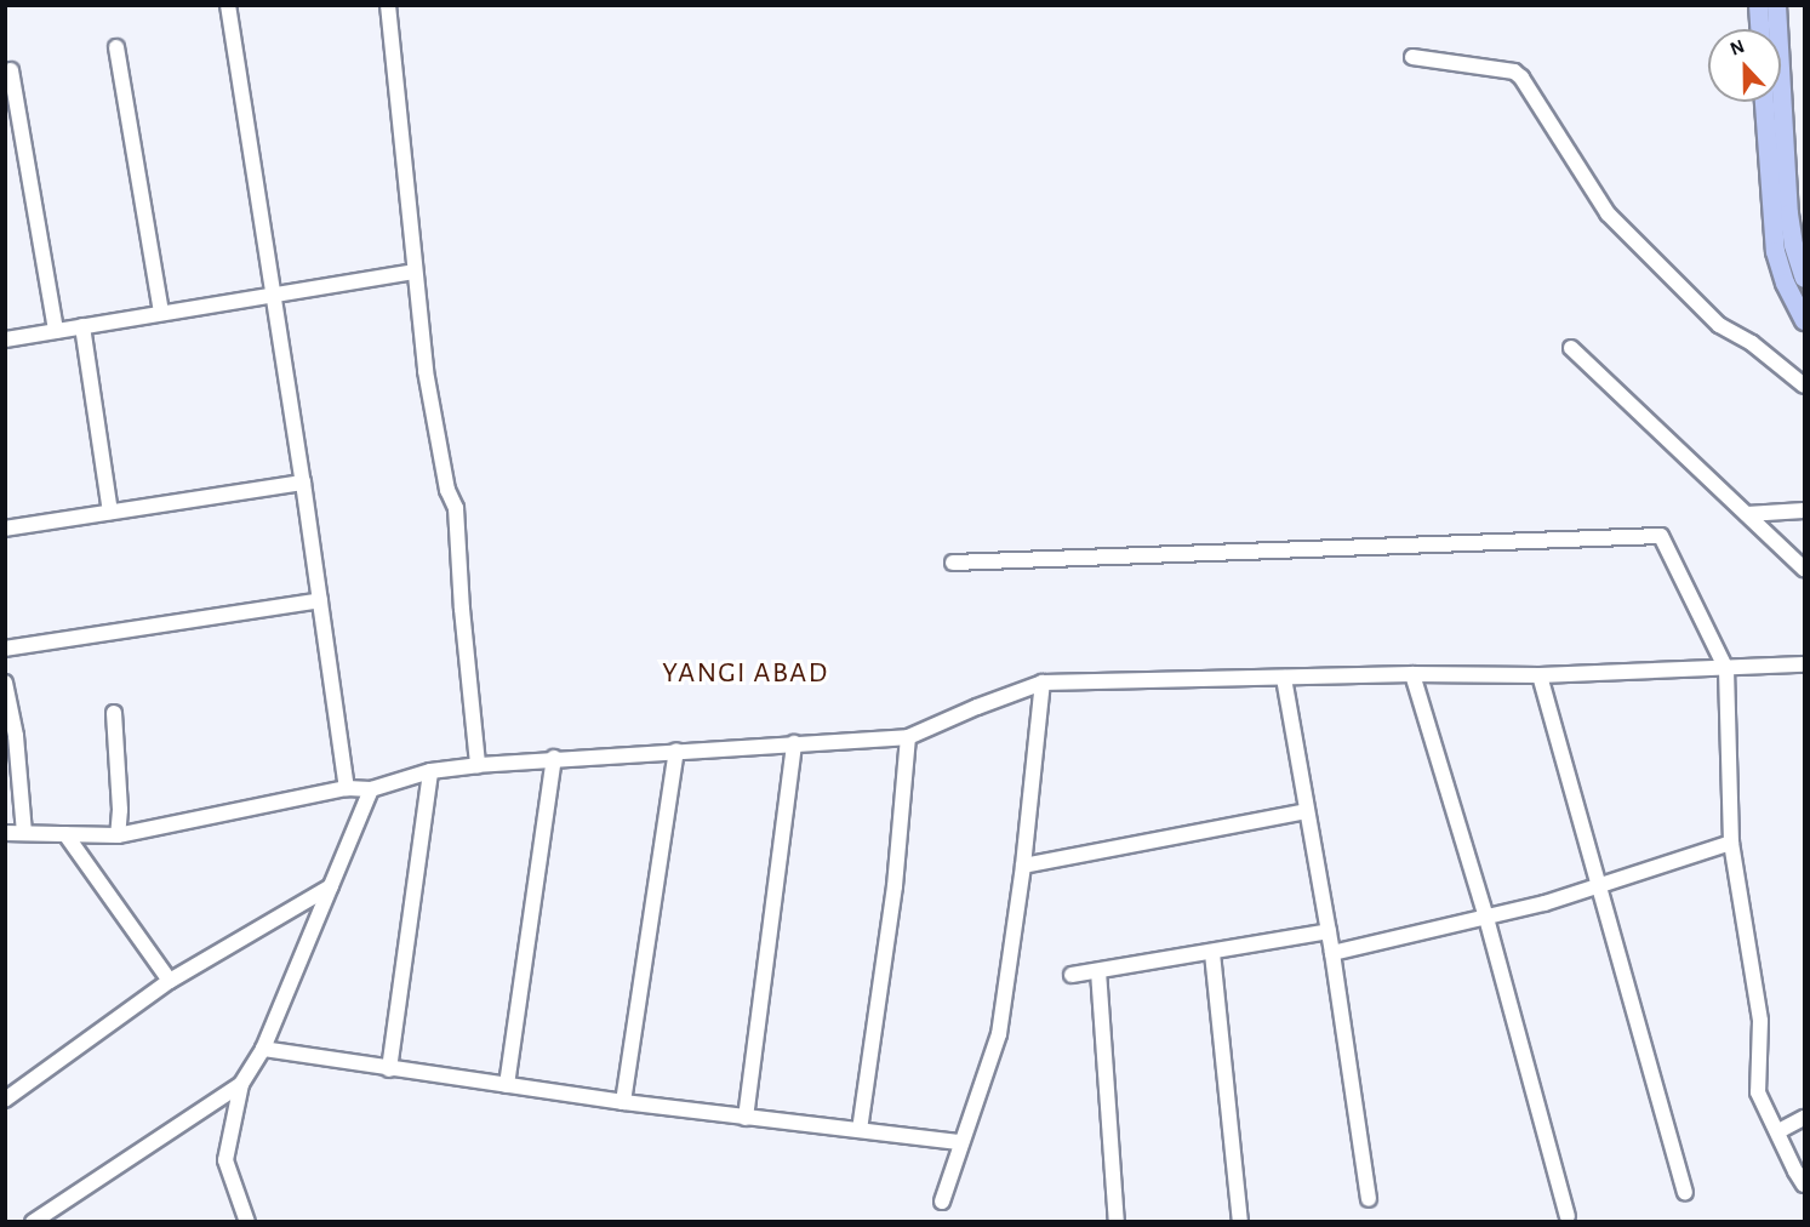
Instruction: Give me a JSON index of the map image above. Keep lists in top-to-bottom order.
{
  "districts": ["YANGI ABAD"],
  "north": "top"
}
